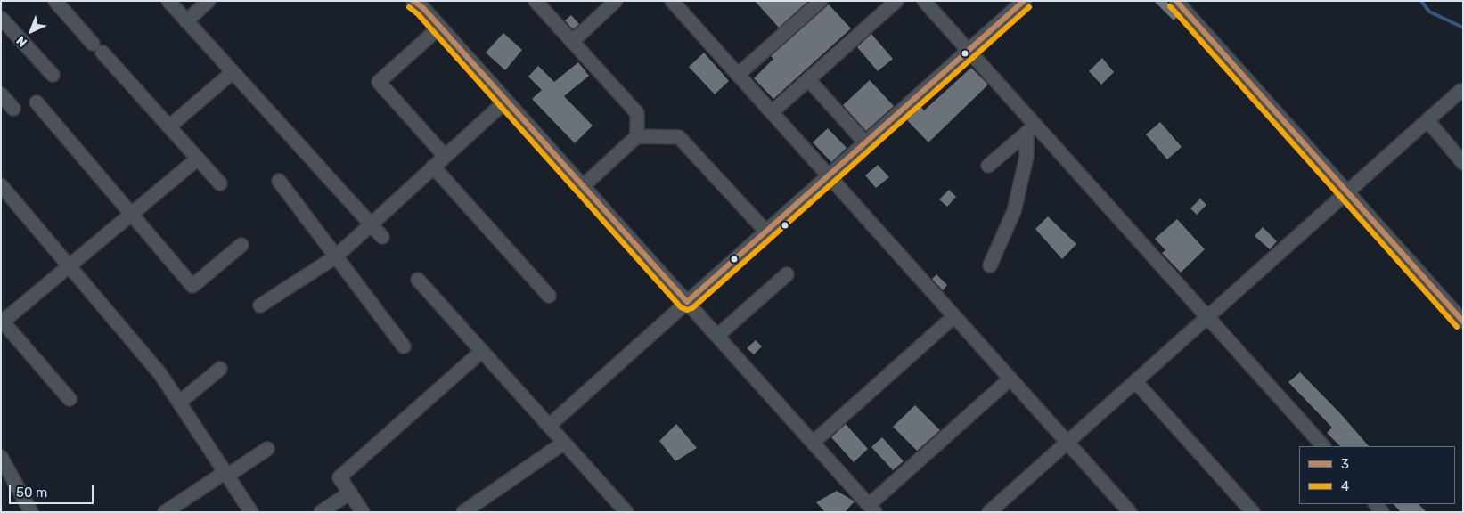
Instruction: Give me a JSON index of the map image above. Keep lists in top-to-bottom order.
{
  "lines": ["transit line 3", "transit line 4"],
  "legend": ["3", "4"],
  "scale_bar": "50 m",
  "north": "bottom left"
}
